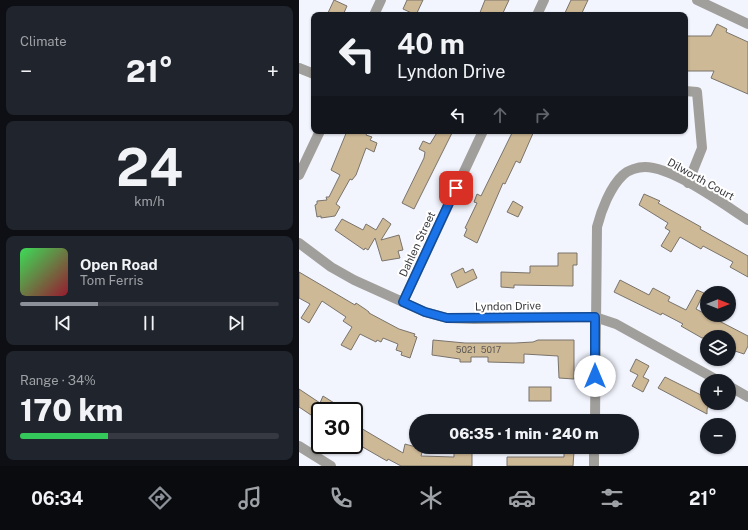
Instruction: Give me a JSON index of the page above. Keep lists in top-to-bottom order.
{
  "streets": {
    "street": ["Dilworth Court", "Dahlen Street", "Lyndon Drive"]
  },
  "crossings": [
    ["Dilworth Court", "Lyndon Drive"],
    ["Dahlen Street", "Lyndon Drive"]
  ],
  "house_numbers": ["5021", "5017"],
  "north": "right",
  "page": {
    "tile": [
      "Climate",
      ["24", "km/h"],
      ["Range · 34%", "170 km"]
    ],
    "turn": ["40 m", "Lyndon Drive"],
    "heat": ["−", "21°", "+"],
    "song": ["Open Road", "Tom Ferris"],
    "map_buttons": ["+", "−"],
    "limit": "30",
    "trip": "06:35 · 1 min · 240 m",
    "tabs": ["06:34", "21°"]
  }
}
